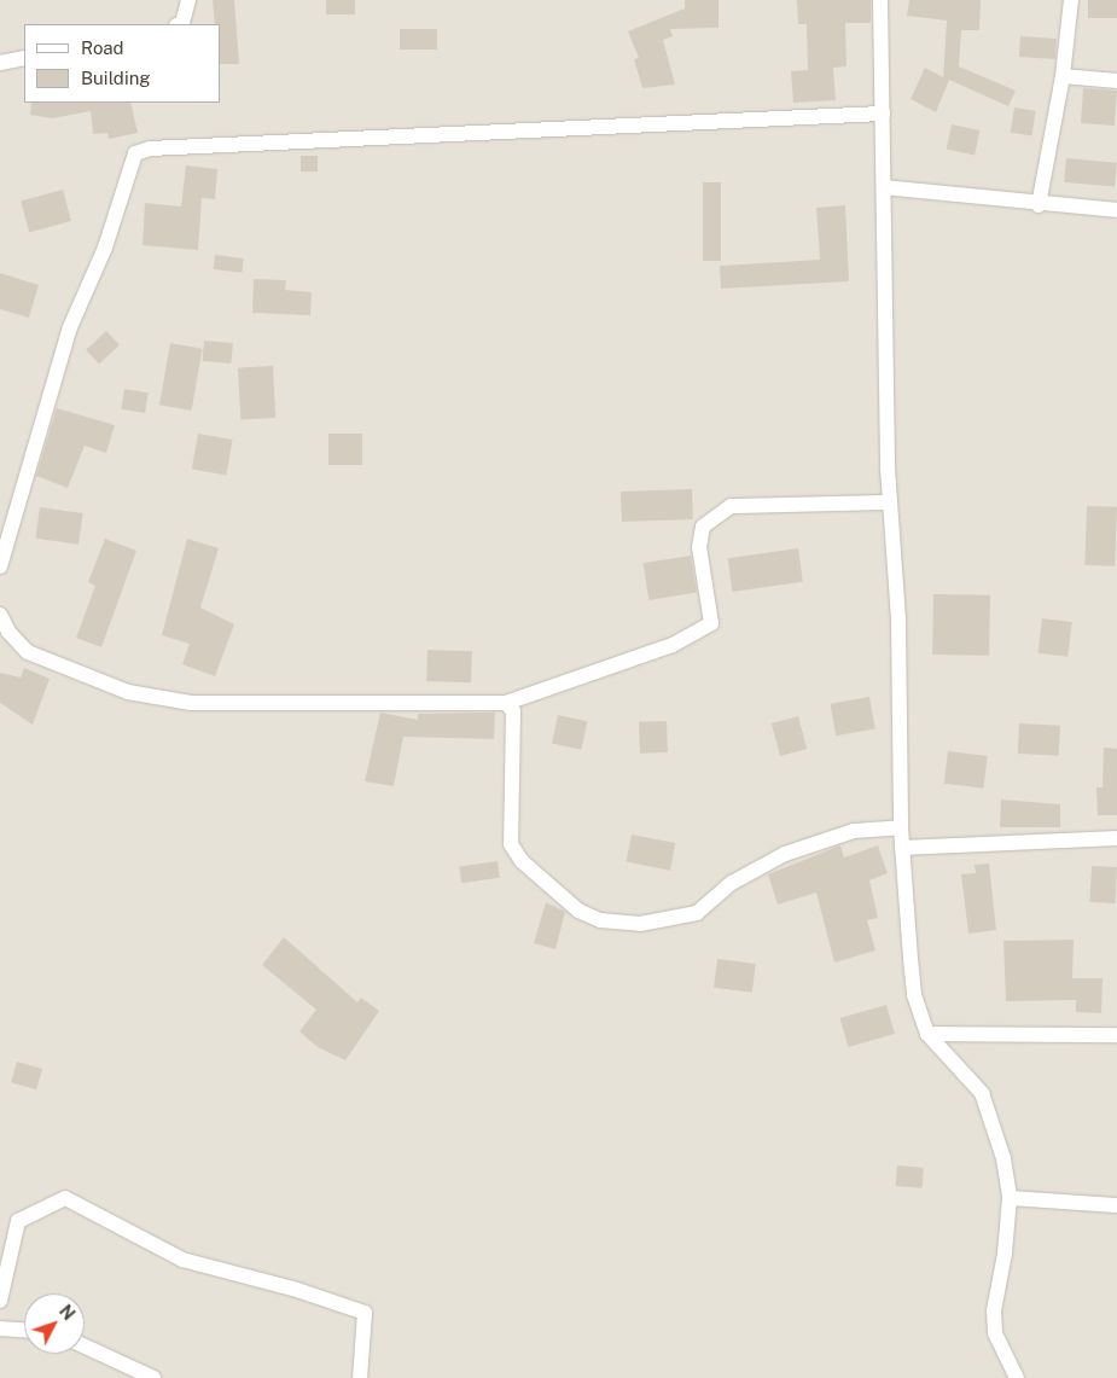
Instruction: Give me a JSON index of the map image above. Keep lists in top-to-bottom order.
{
  "legend": ["Road", "Building"],
  "north": "top right"
}
